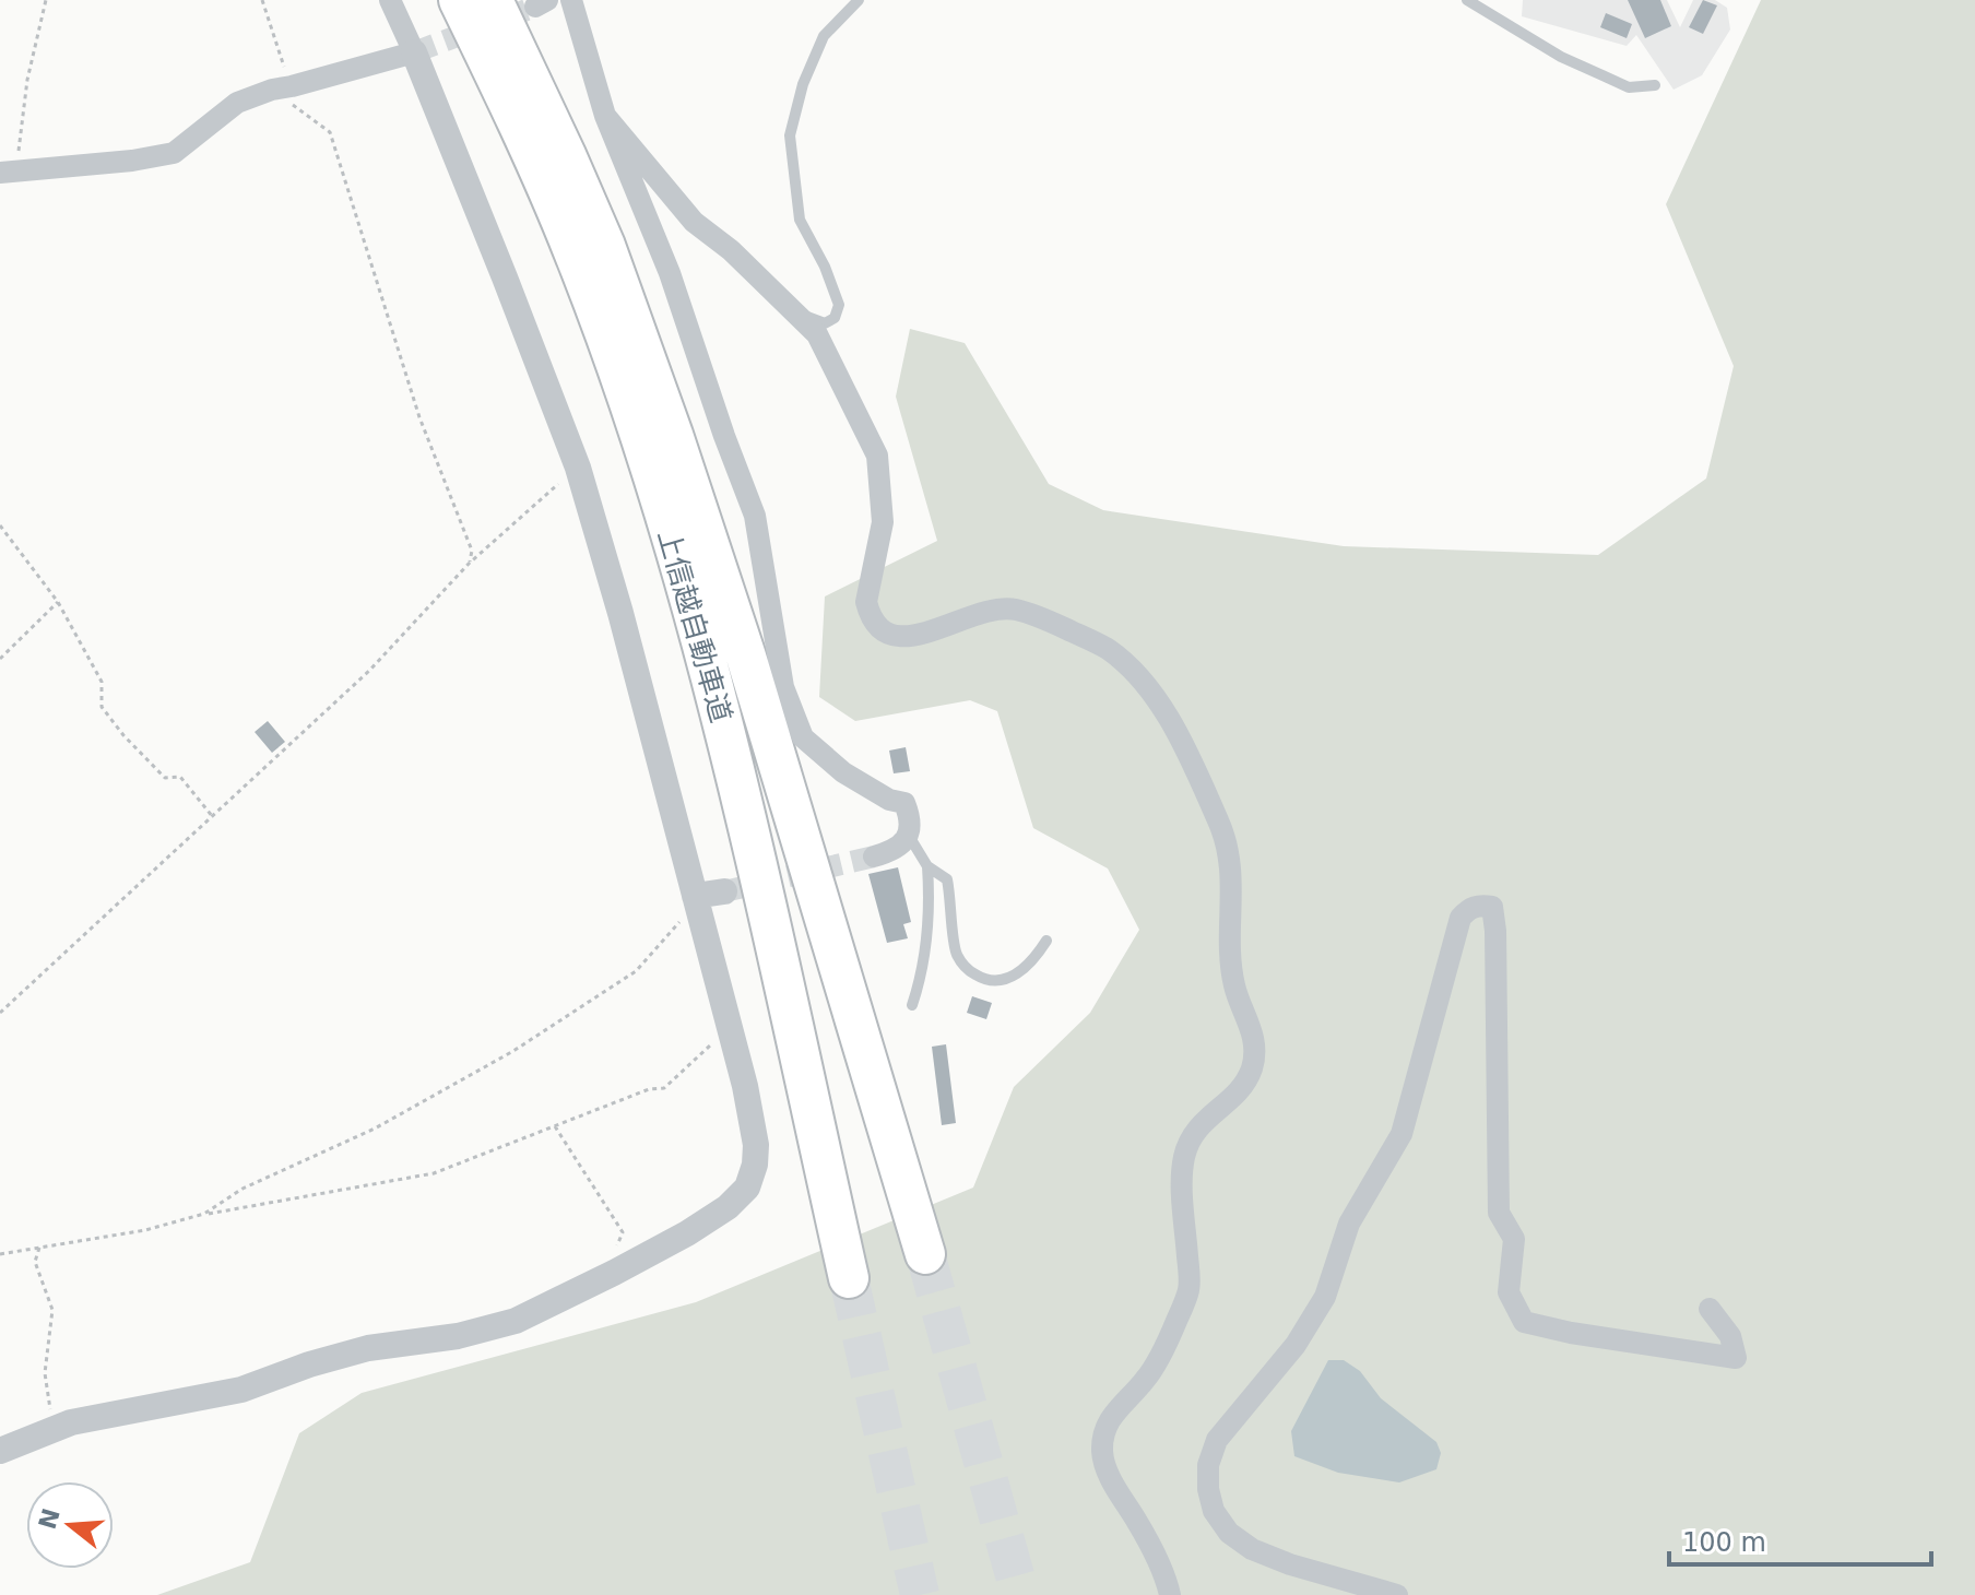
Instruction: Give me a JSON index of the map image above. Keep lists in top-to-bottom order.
{
  "streets": {
    "highway": ["上信越自動車道"]
  },
  "scale_bar": "100 m",
  "north": "left"
}
